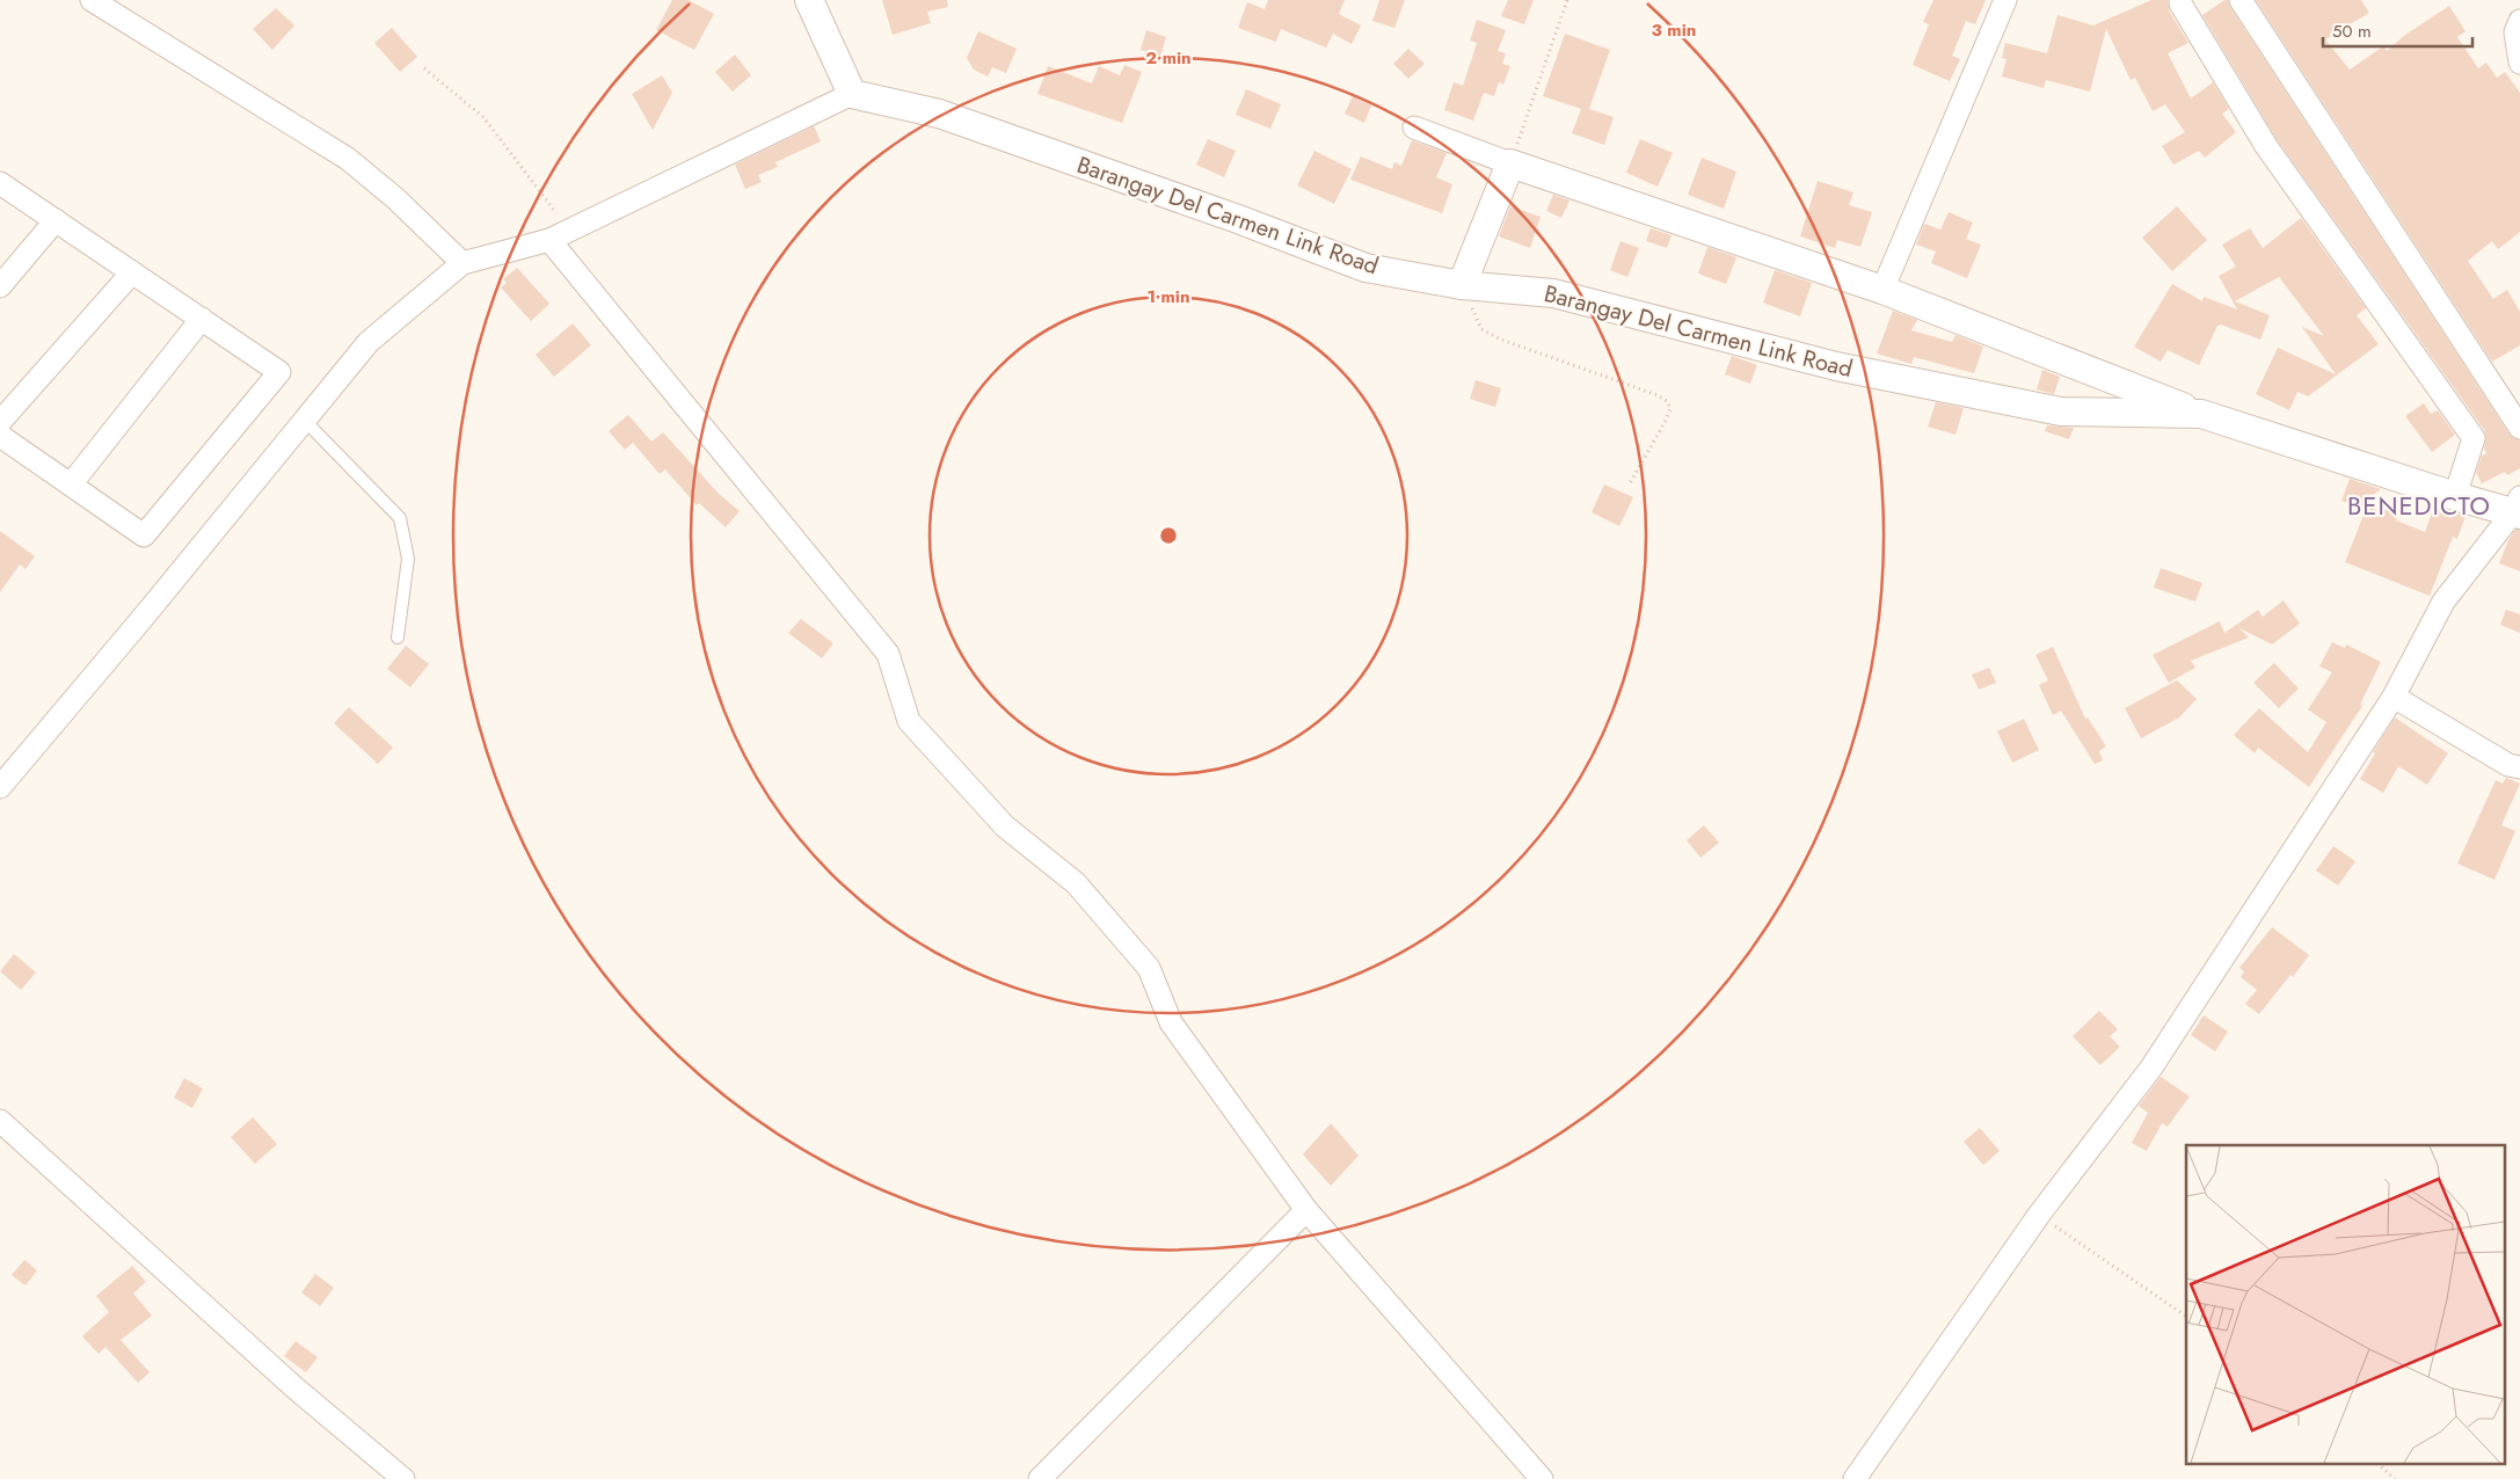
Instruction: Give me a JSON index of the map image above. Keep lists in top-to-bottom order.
{
  "streets": {
    "street": ["Barangay Del Carmen Link Road"]
  },
  "districts": ["BENEDICTO"],
  "scale_bar": "50 m",
  "rings": ["3 min", "2 min", "1 min"]
}
